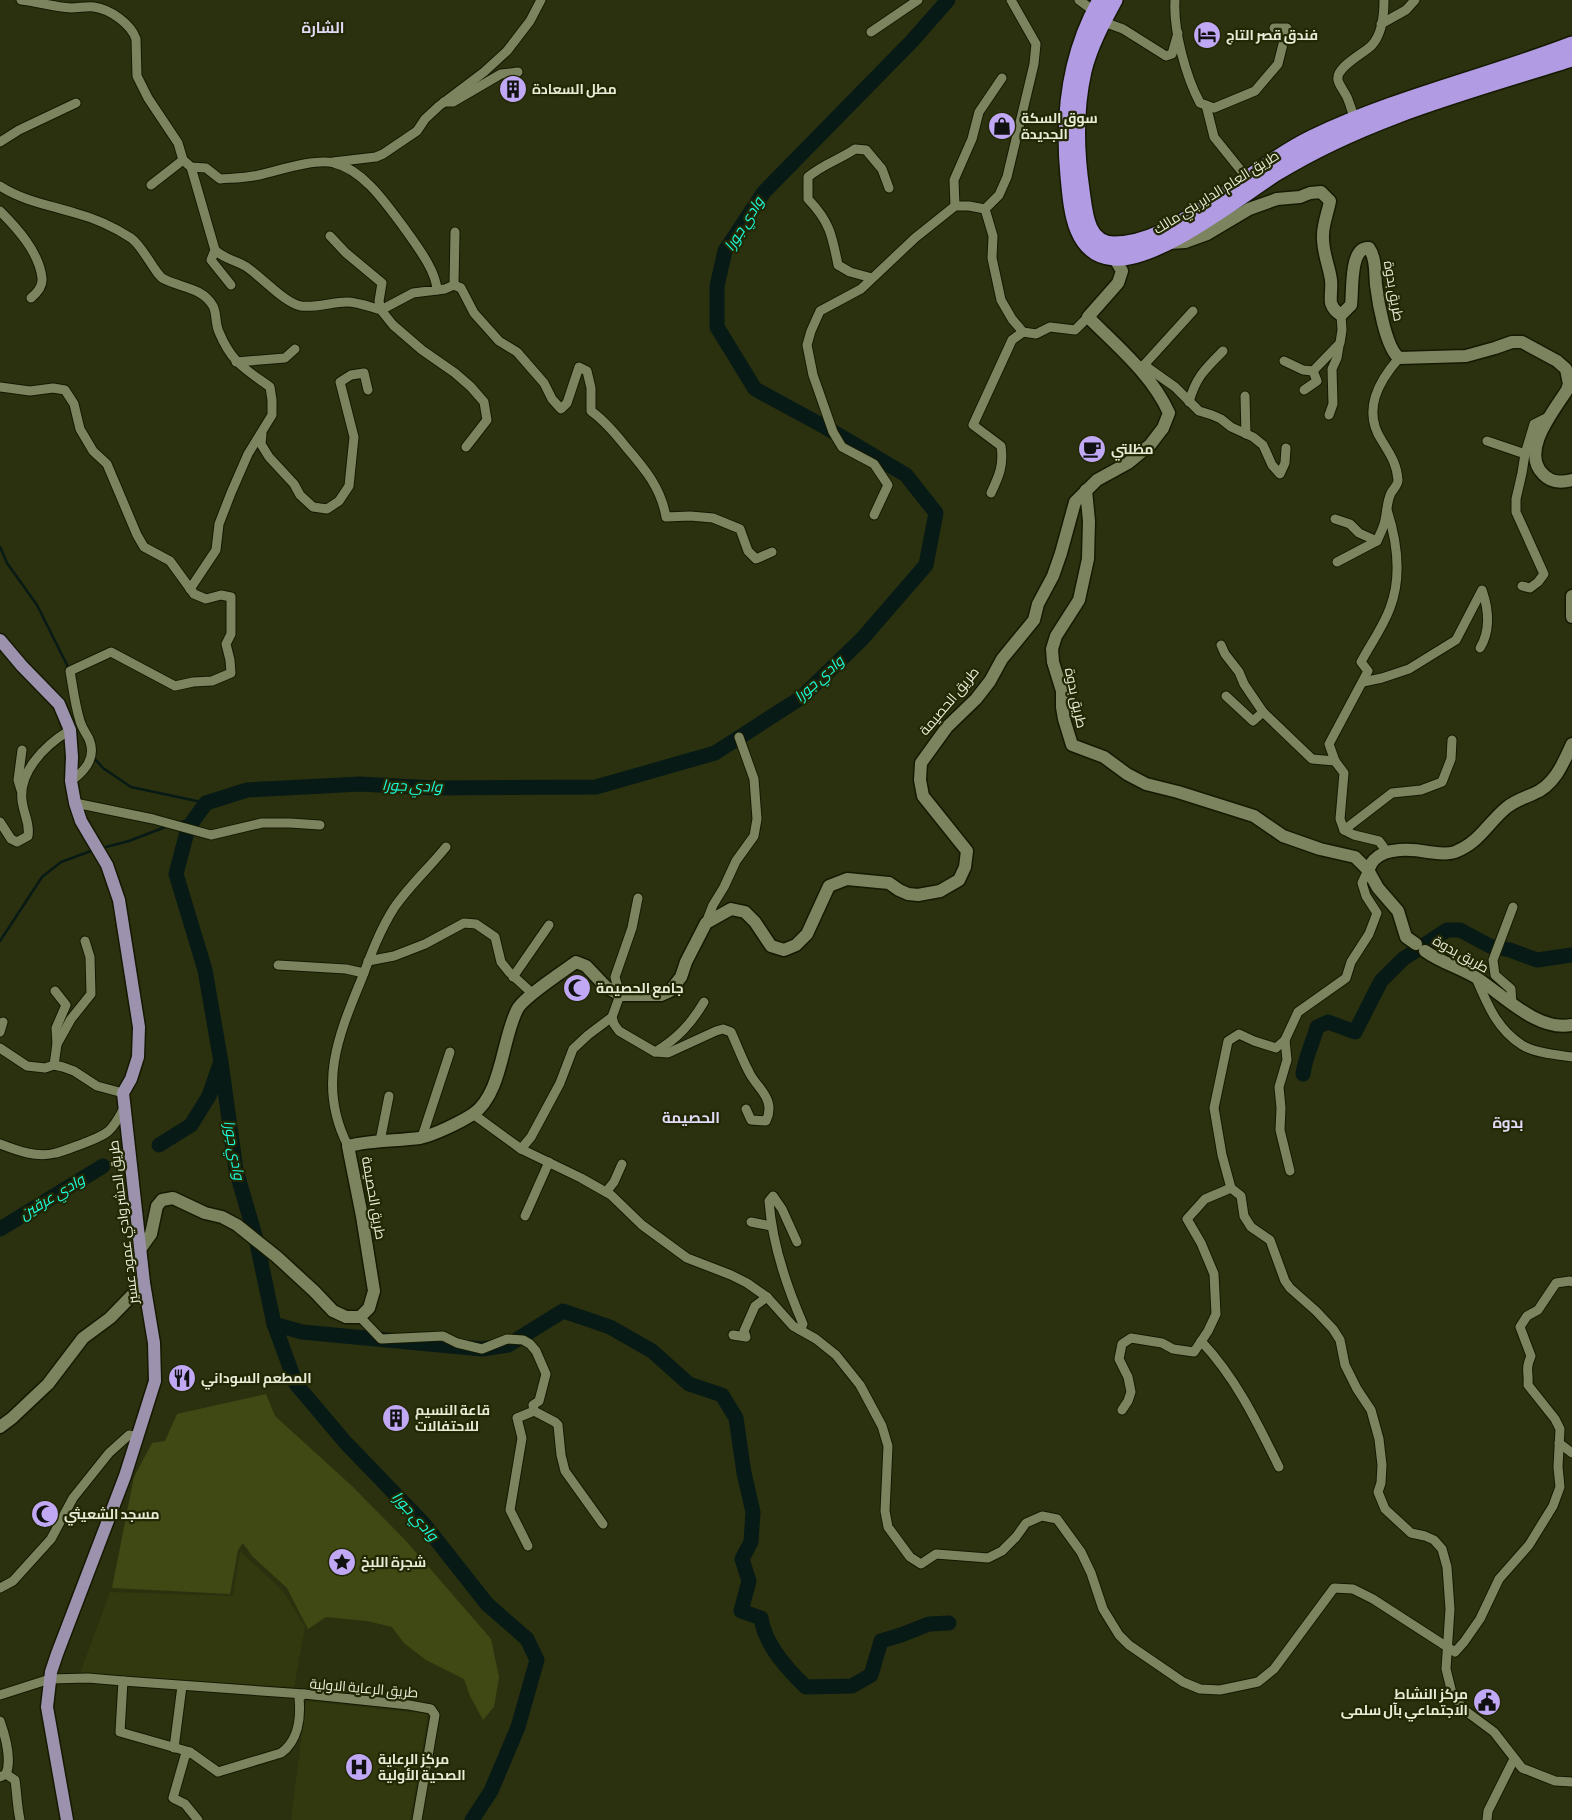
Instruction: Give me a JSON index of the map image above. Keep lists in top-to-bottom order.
{
  "streets": {
    "highway": ["طريق العام الداير بني مالك"],
    "main road": ["طريق الحشر وادي عمود عسير"],
    "street": ["طريق بدوة", "طريق الحصيمة", "طريق الرعاية الاولية"]
  },
  "crossings": [
    ["طريق بدوة", "طريق الحصيمة"]
  ],
  "districts": ["الشارة", "الحصيمة", "بدوة"],
  "water": ["وادي جورا", "وادي عرقين"],
  "places": {
    "hotel": ["فندق قصر التاج"],
    "building": ["مطل السعادة", "قاعة النسيم للاحتفالات"],
    "shop": ["سوق السكة الجديدة"],
    "cafe": ["مظلتي"],
    "mosque": ["جامع الحصيمة", "مسجد الشعيثي"],
    "restaurant": ["المطعم السوداني"],
    "place": ["شجرة اللبخ"],
    "public building": ["مركز النشاط الاجتماعي بآل سلمى"],
    "hospital": ["مركز الرعاية الصحية الأولية"]
  }
}
